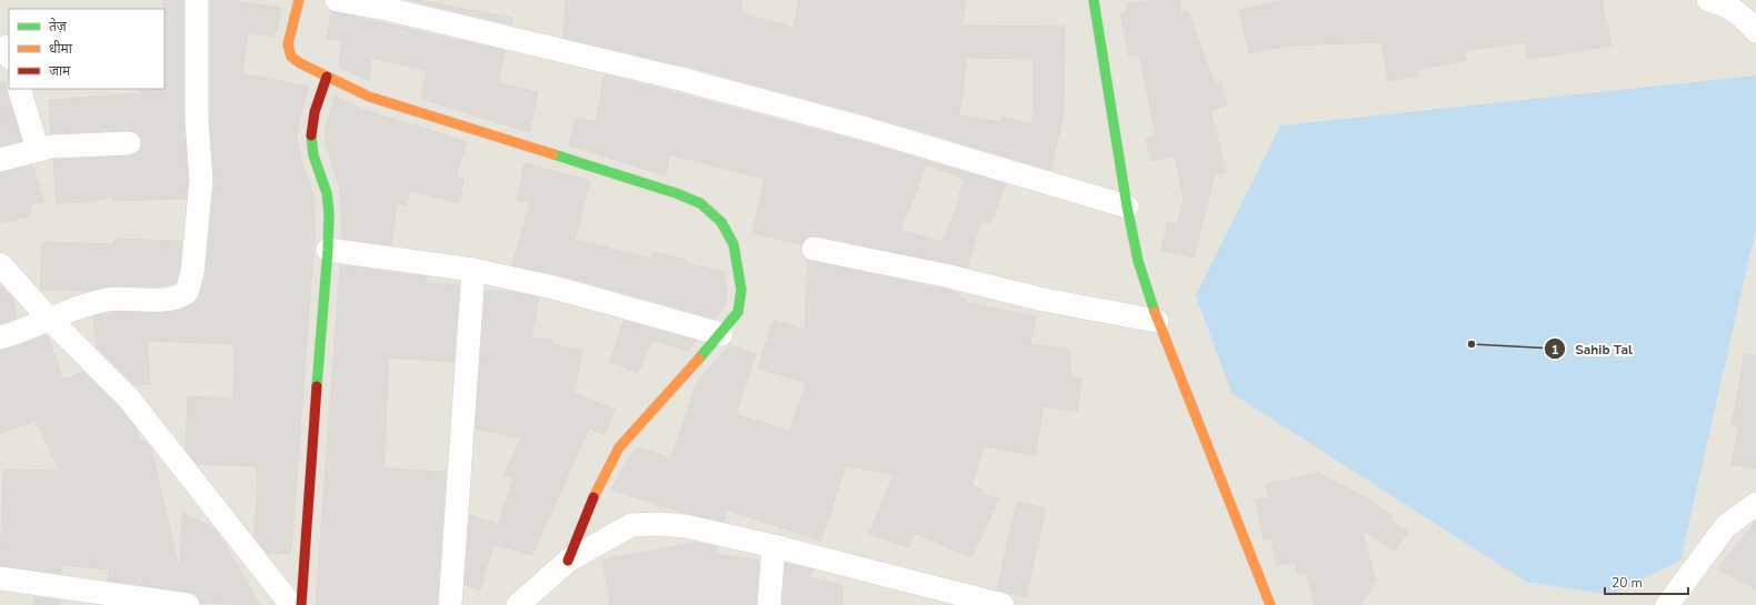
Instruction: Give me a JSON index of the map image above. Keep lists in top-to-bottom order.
{
  "places": ["Sahib Tal"],
  "legend": ["तेज़", "धीमा", "जाम"],
  "scale_bar": "20 m"
}
